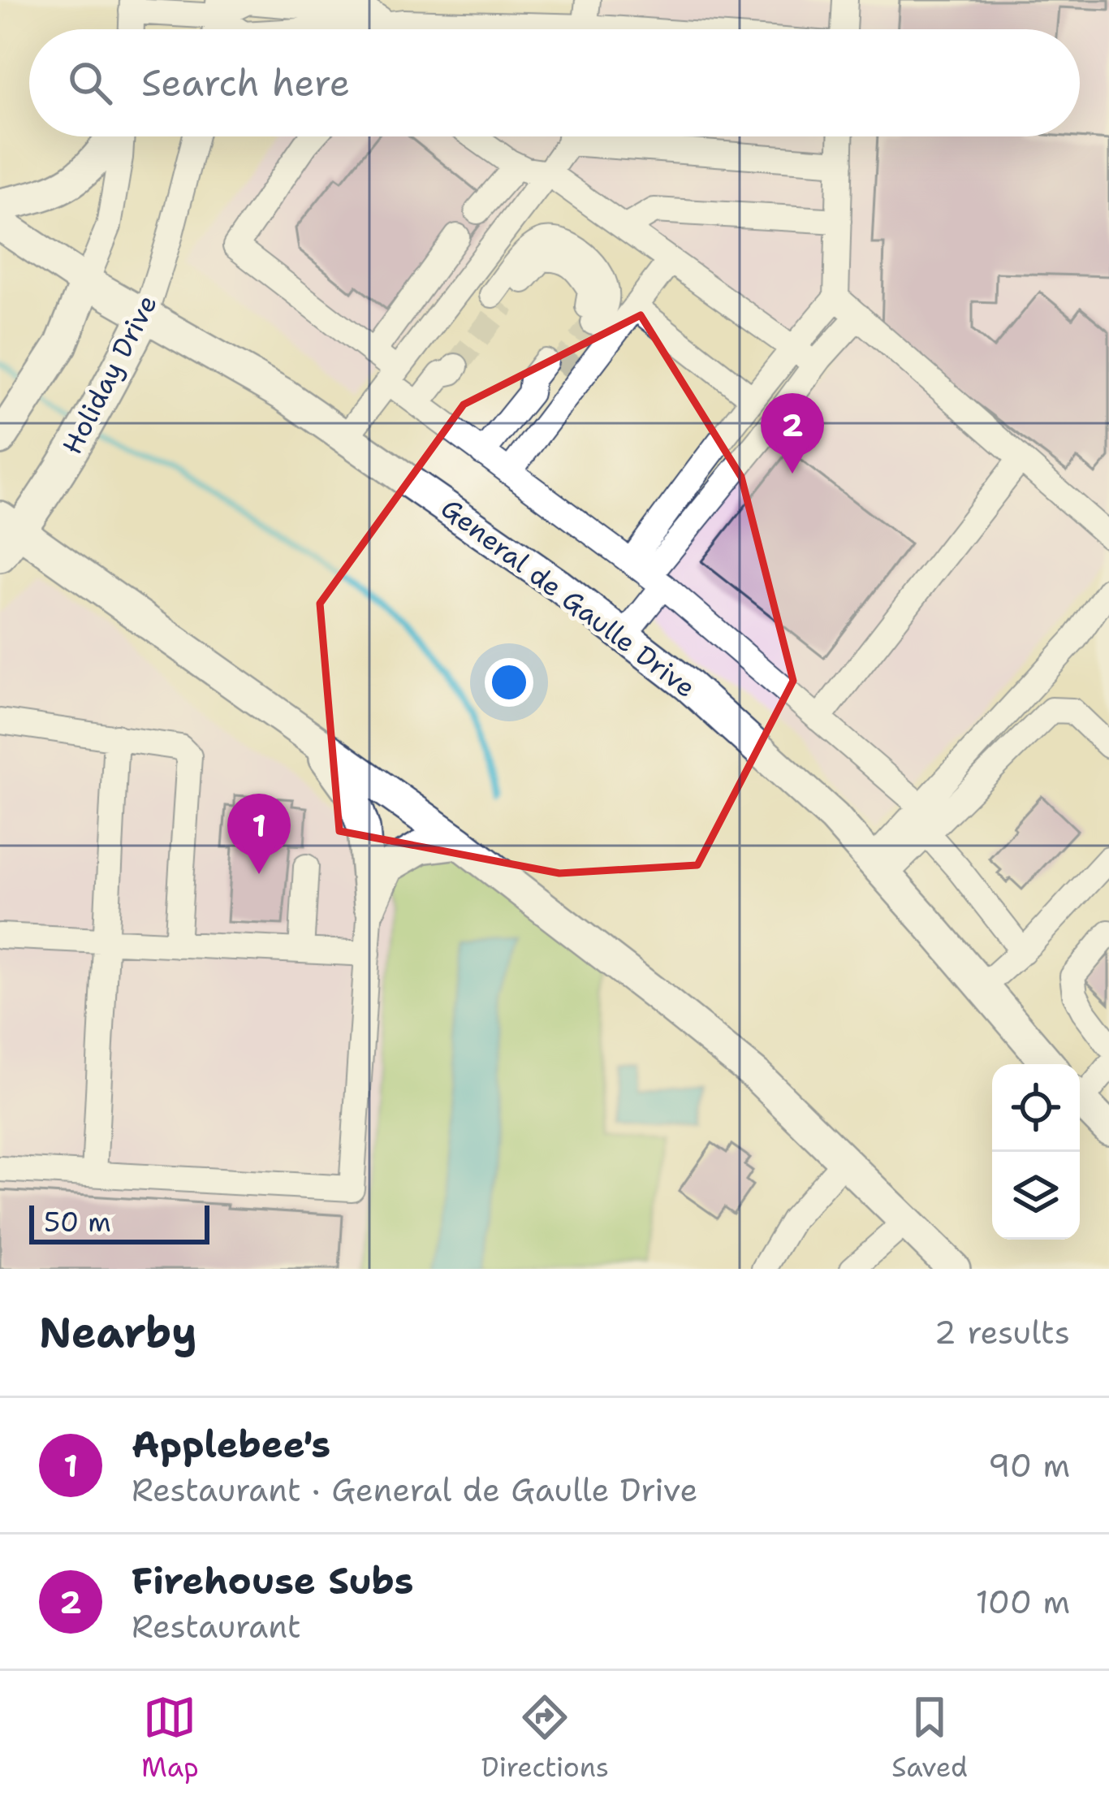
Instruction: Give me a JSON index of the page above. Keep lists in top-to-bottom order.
{
  "streets": {
    "main road": ["Holiday Drive", "General de Gaulle Drive"]
  },
  "crossings": [
    ["Holiday Drive", "General de Gaulle Drive"]
  ],
  "scale_bar": "50 m",
  "page": {
    "search": "Search here",
    "pins": ["2", "1"],
    "scale": "50 m",
    "heading": ["Nearby", "2 results"],
    "list": [
      {
        "mark": "1",
        "name": "Applebee's",
        "note": "Restaurant · General de Gaulle Drive",
        "value": "90 m"
      },
      {
        "mark": "2",
        "name": "Firehouse Subs",
        "note": "Restaurant",
        "value": "100 m"
      }
    ],
    "nav": ["Map", "Directions", "Saved"]
  }
}
